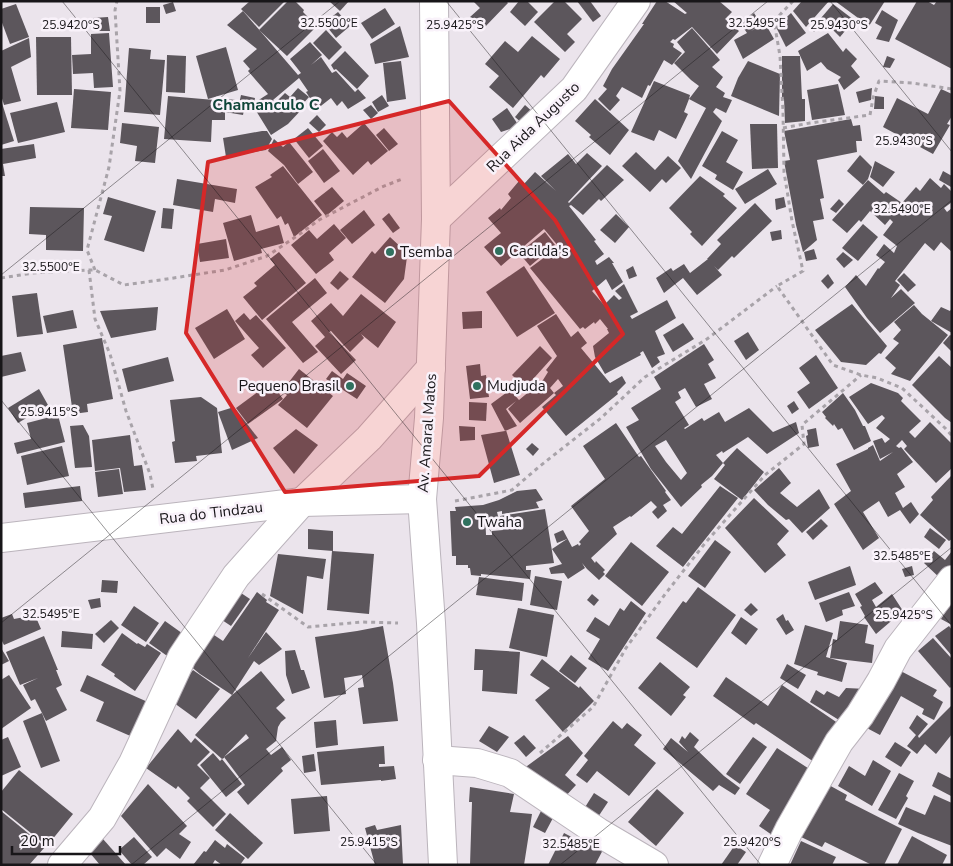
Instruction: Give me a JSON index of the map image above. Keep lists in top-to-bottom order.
{
  "streets": {
    "street": ["Rua Aida Augusto", "Av. Amaral Matos", "Rua do Tindzau"]
  },
  "crossings": [
    ["Rua Aida Augusto", "Av. Amaral Matos"],
    ["Av. Amaral Matos", "Rua do Tindzau"]
  ],
  "districts": ["Chamanculo C"],
  "places": [
    "Cacilda's",
    "Tsemba",
    "Pequeno Brasil",
    "Mudjuda",
    "Twaha"
  ],
  "scale_bar": "20 m",
  "coordinates": [
    "32.5500°E",
    "32.5495°E",
    "25.9425°S",
    "25.9430°S",
    "25.9420°S",
    "32.5490°E",
    "25.9415°S",
    "32.5485°E"
  ]
}
